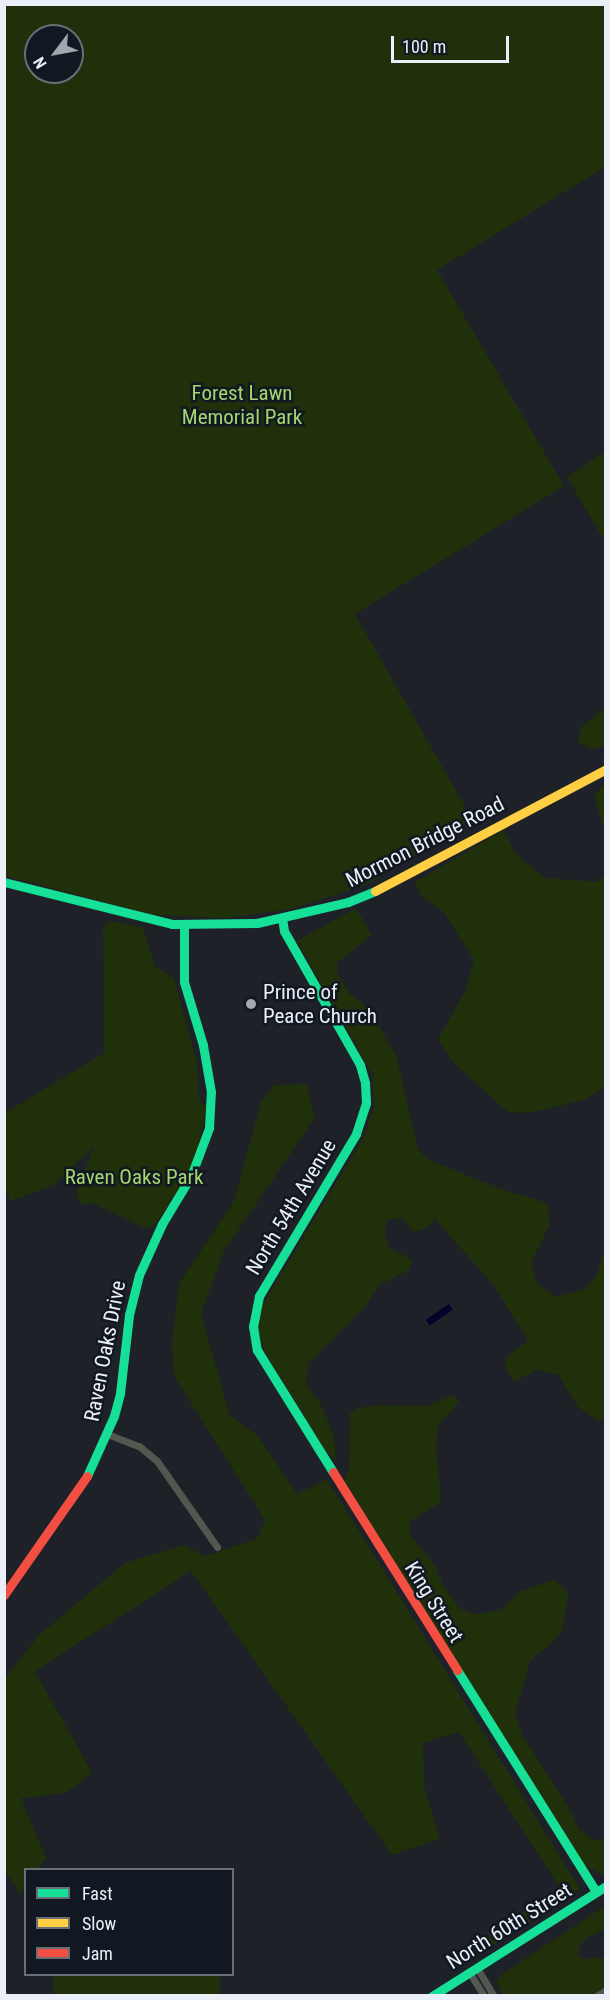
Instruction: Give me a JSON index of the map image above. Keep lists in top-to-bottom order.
{
  "streets": {
    "street": [
      "Mormon Bridge Road",
      "North 54th Avenue",
      "Raven Oaks Drive",
      "King Street",
      "North 60th Street"
    ]
  },
  "crossings": [
    ["Mormon Bridge Road", "North 54th Avenue"],
    ["Mormon Bridge Road", "Raven Oaks Drive"],
    ["North 54th Avenue", "King Street"],
    ["King Street", "North 60th Street"]
  ],
  "parks": ["Forest Lawn Memorial Park", "Raven Oaks Park"],
  "places": ["Prince of Peace Church"],
  "legend": ["Fast", "Slow", "Jam"],
  "scale_bar": "100 m",
  "north": "bottom left"
}
